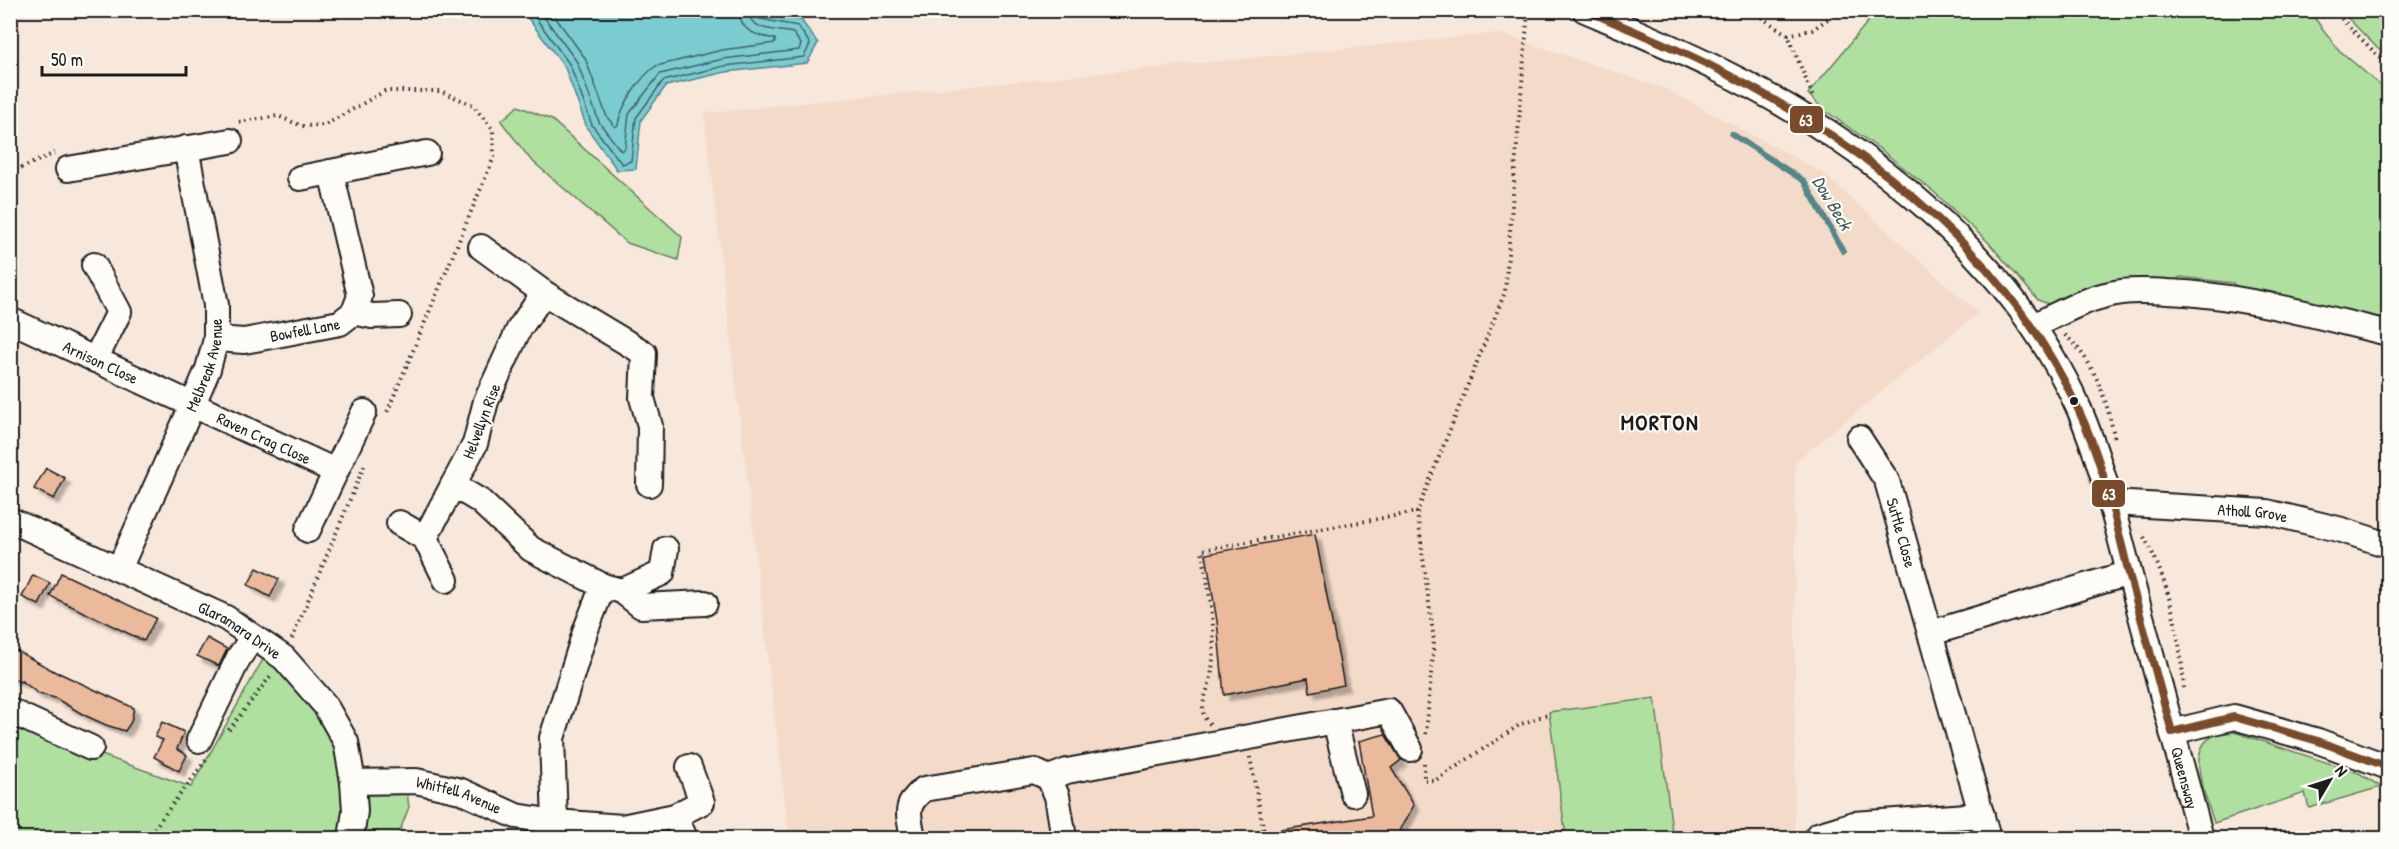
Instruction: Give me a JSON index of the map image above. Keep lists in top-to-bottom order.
{
  "streets": {
    "street": [
      "Bowfell Lane",
      "Arnison Close",
      "Melbreak Avenue",
      "Helvellyn Rise",
      "Raven Crag Close",
      "Atholl Grove",
      "Suttle Close",
      "Glaramara Drive",
      "Queensway",
      "Whitfell Avenue"
    ]
  },
  "crossings": [
    ["Bowfell Lane", "Melbreak Avenue"],
    ["Arnison Close", "Melbreak Avenue"],
    ["Arnison Close", "Raven Crag Close"],
    ["Melbreak Avenue", "Raven Crag Close"],
    ["Melbreak Avenue", "Glaramara Drive"],
    ["Atholl Grove", "Queensway"],
    ["Glaramara Drive", "Whitfell Avenue"]
  ],
  "districts": ["MORTON"],
  "water": ["Dow Beck"],
  "lines": ["transit line 63"],
  "scale_bar": "50 m",
  "north": "top right"
}
